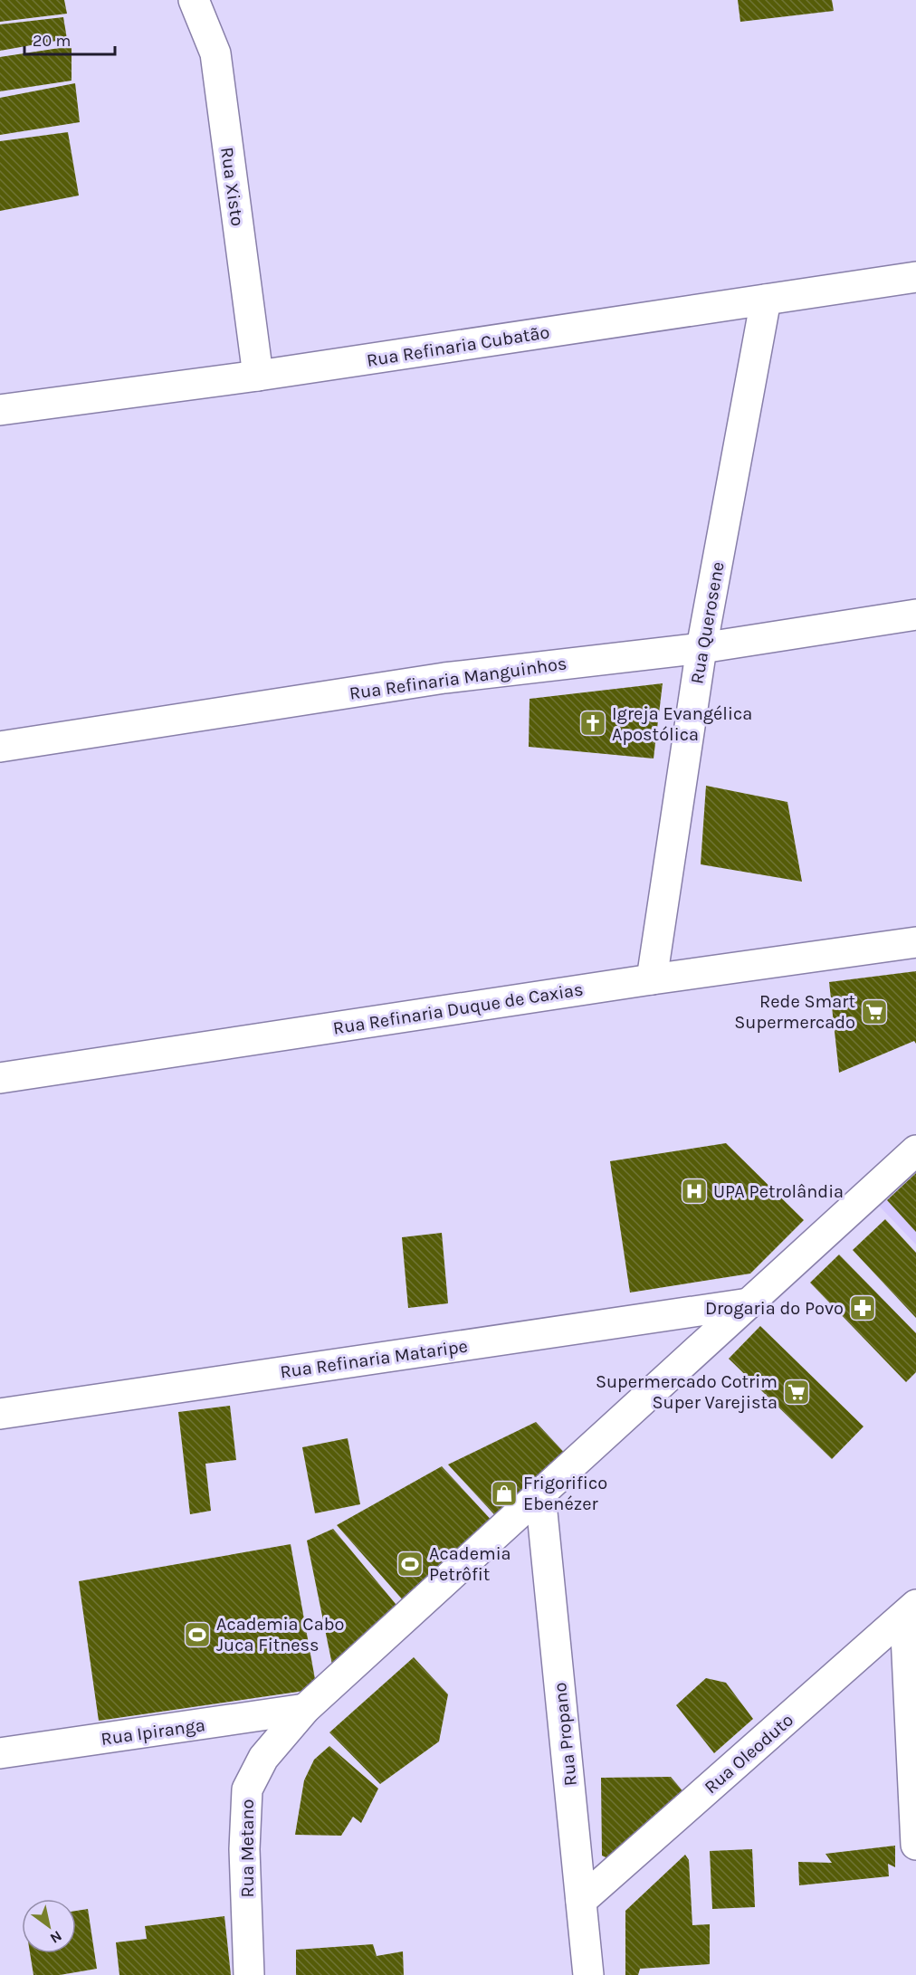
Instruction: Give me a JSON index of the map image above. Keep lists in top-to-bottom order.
{
  "streets": {
    "street": [
      "Rua Xisto",
      "Rua Refinaria Cubatão",
      "Rua Querosene",
      "Rua Refinaria Manguinhos",
      "Rua Refinaria Duque de Caxias",
      "Rua Refinaria Mataripe",
      "Rua Ipiranga",
      "Rua Propano",
      "Rua Oleoduto",
      "Rua Metano"
    ]
  },
  "crossings": [
    ["Rua Xisto", "Rua Refinaria Cubatão"],
    ["Rua Refinaria Cubatão", "Rua Querosene"],
    ["Rua Querosene", "Rua Refinaria Manguinhos"],
    ["Rua Querosene", "Rua Refinaria Duque de Caxias"],
    ["Rua Refinaria Mataripe", "Rua Metano"],
    ["Rua Ipiranga", "Rua Metano"],
    ["Rua Propano", "Rua Oleoduto"],
    ["Rua Propano", "Rua Metano"]
  ],
  "places": {
    "church": ["Igreja Evangélica Apostólica"],
    "supermarket": ["Rede Smart Supermercado", "Supermercado Cotrim Super Varejista"],
    "hospital": ["UPA Petrolândia"],
    "pharmacy": ["Drogaria do Povo"],
    "shop": ["Frigorifico Ebenézer"],
    "sports": ["Academia Petrôfit", "Academia Cabo Juca Fitness"]
  },
  "scale_bar": "20 m",
  "north": "bottom right"
}
